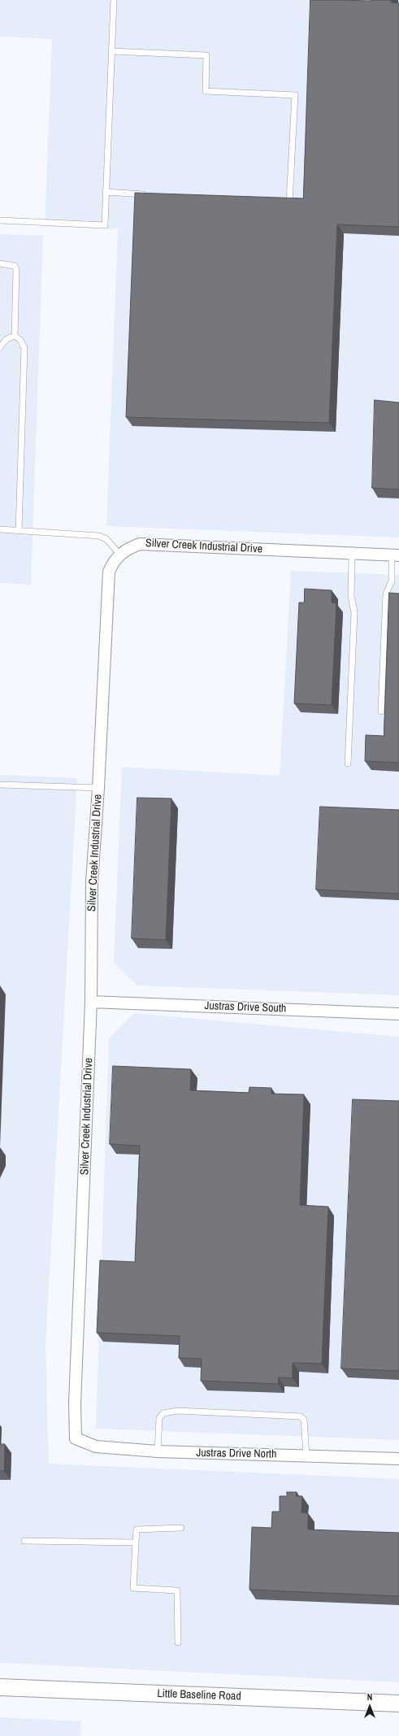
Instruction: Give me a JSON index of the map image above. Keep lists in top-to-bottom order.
{
  "streets": {
    "street": [
      "Silver Creek Industrial Drive",
      "Justras Drive South",
      "Justras Drive North",
      "Little Baseline Road"
    ]
  },
  "crossings": [
    ["Silver Creek Industrial Drive", "Justras Drive South"],
    ["Silver Creek Industrial Drive", "Justras Drive North"]
  ],
  "north": "top"
}
